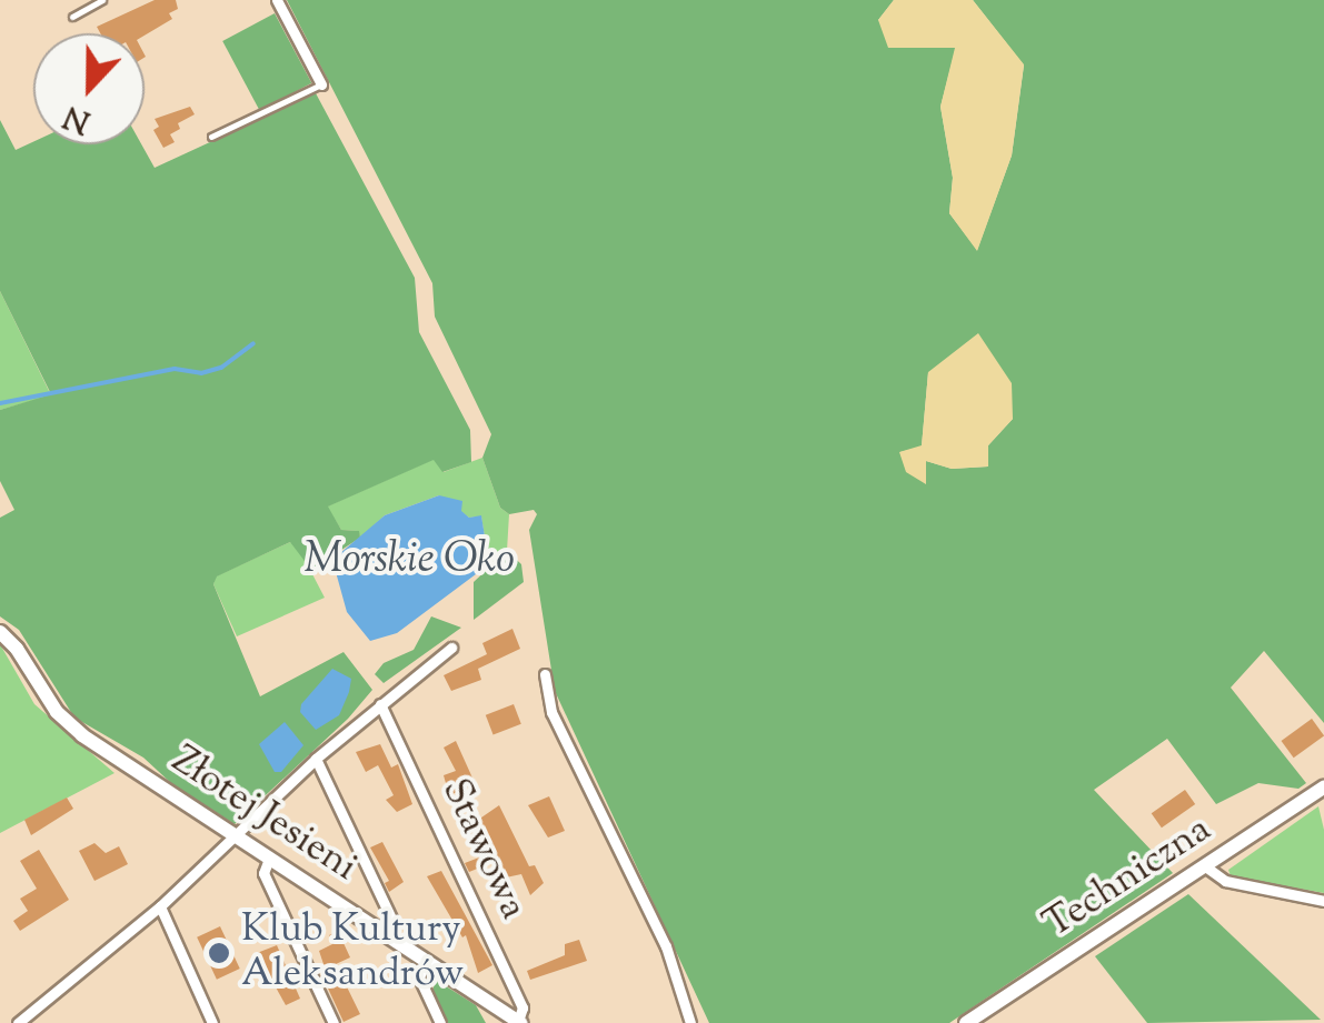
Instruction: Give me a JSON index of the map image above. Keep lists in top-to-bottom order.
{
  "streets": {
    "street": ["Złotej Jesieni", "Stawowa", "Techniczna"]
  },
  "crossings": [
    ["Złotej Jesieni", "Stawowa"]
  ],
  "water": ["Morskie Oko"],
  "places": ["Klub Kultury Aleksandrów"],
  "north": "bottom"
}
